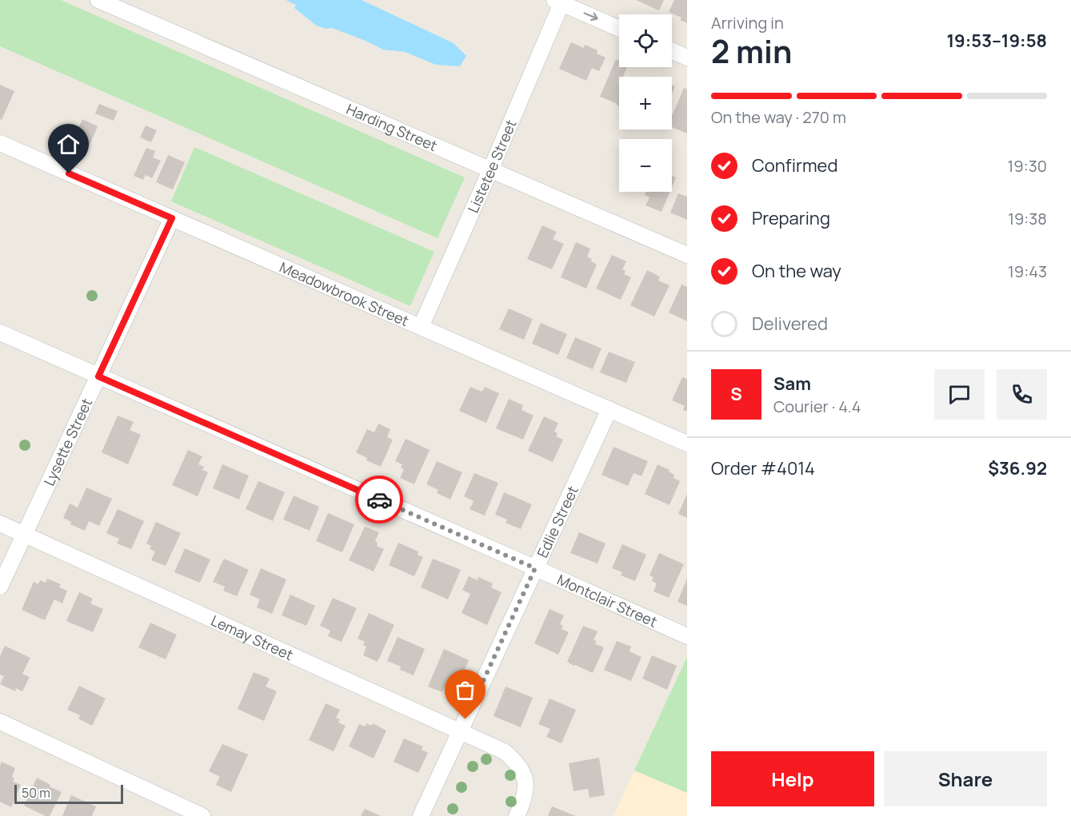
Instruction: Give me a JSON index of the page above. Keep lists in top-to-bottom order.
{
  "streets": {
    "street": [
      "Harding Street",
      "Listetee Street",
      "Meadowbrook Street",
      "Lysette Street",
      "Edlie Street",
      "Montclair Street",
      "Lemay Street"
    ]
  },
  "crossings": [
    ["Harding Street", "Listetee Street"],
    ["Listetee Street", "Meadowbrook Street"],
    ["Meadowbrook Street", "Lysette Street"],
    ["Meadowbrook Street", "Edlie Street"],
    ["Lysette Street", "Montclair Street"],
    ["Lysette Street", "Lemay Street"],
    ["Edlie Street", "Montclair Street"],
    ["Edlie Street", "Lemay Street"]
  ],
  "scale_bar": "50 m",
  "page": {
    "heading": ["2 min", "Arriving in", "19:53–19:58"],
    "panel": [
      "Sam",
      "Courier · 4.4",
      "Order #4014",
      "$36.92"
    ],
    "map_buttons": ["+", "−"],
    "bar": "On the way · 270 m",
    "list": [
      ["Confirmed", "19:30"],
      ["Preparing", "19:38"],
      ["On the way", "19:43"],
      "Delivered"
    ],
    "round": "S",
    "buttons": ["Help", "Share"],
    "scale": "50 m"
  }
}
